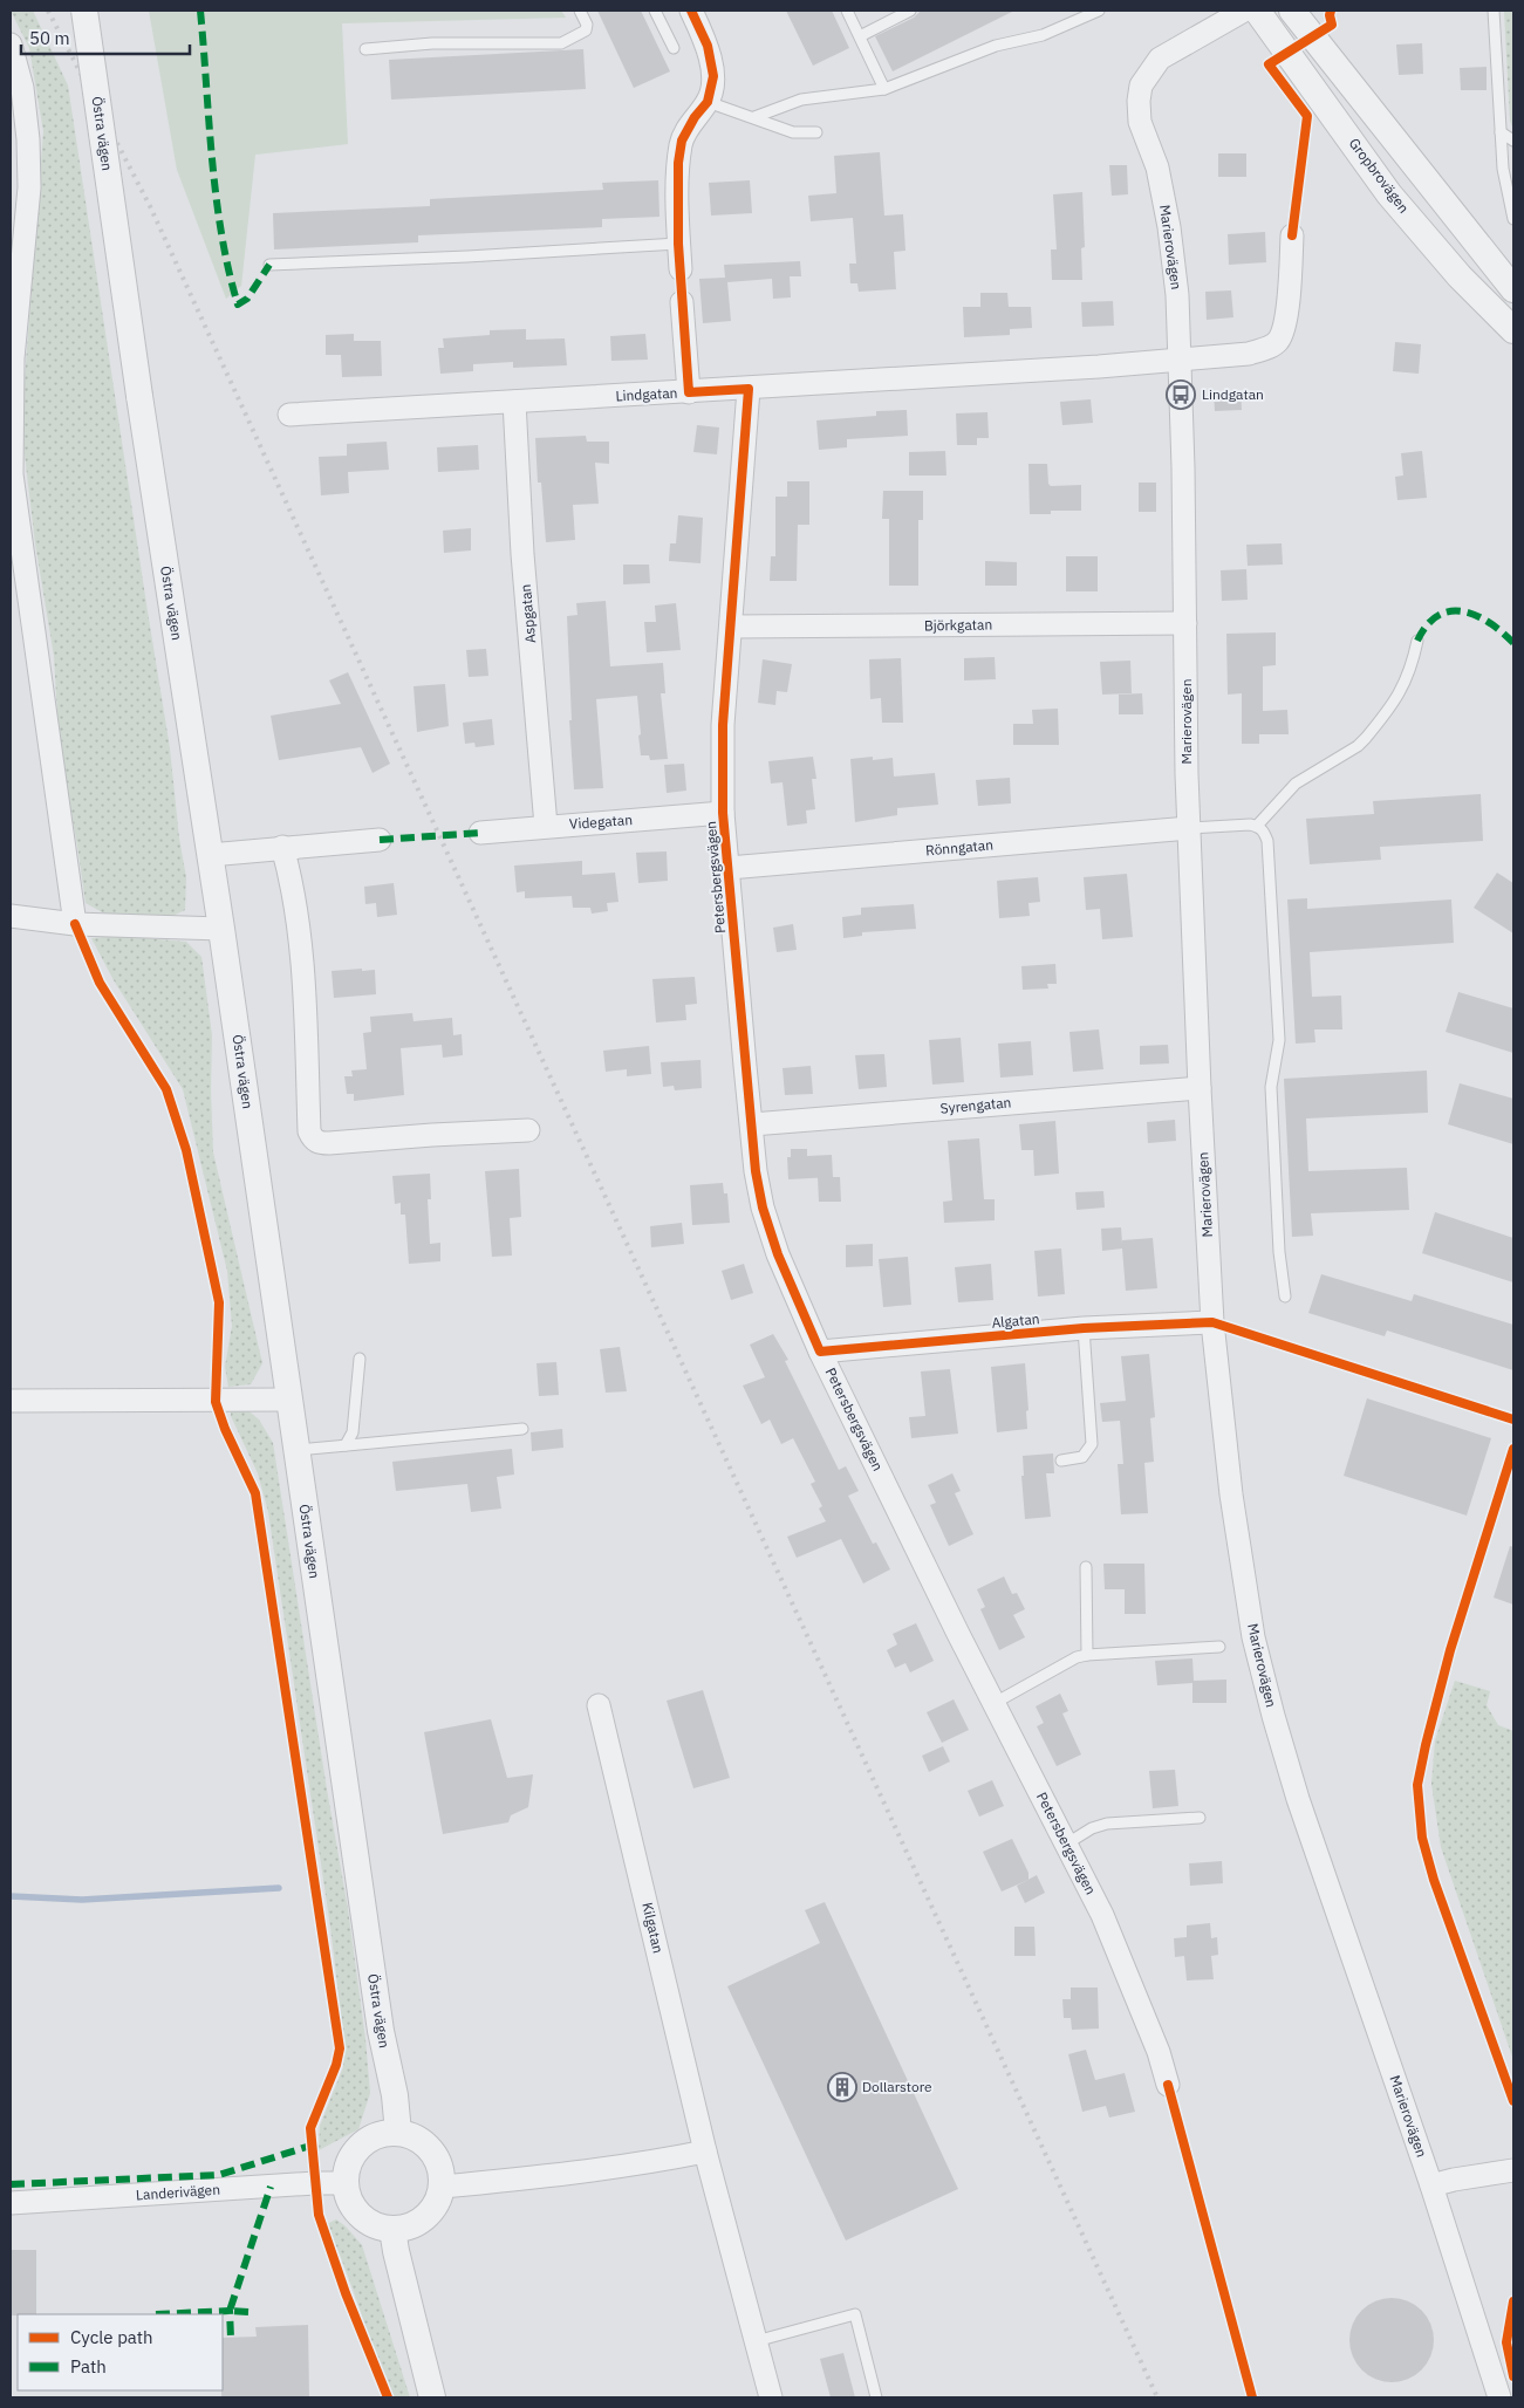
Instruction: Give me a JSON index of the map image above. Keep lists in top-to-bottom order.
{
  "streets": {
    "street": [
      "Östra vägen",
      "Gropbrovägen",
      "Marierovägen",
      "Lindgatan",
      "Aspgatan",
      "Björkgatan",
      "Videgatan",
      "Rönngatan",
      "Petersbergsvägen",
      "Syrengatan",
      "Algatan",
      "Kilgatan",
      "Landerivägen"
    ]
  },
  "crossings": [
    ["Östra vägen", "Landerivägen"],
    ["Marierovägen", "Lindgatan"],
    ["Marierovägen", "Björkgatan"],
    ["Marierovägen", "Rönngatan"],
    ["Marierovägen", "Syrengatan"],
    ["Marierovägen", "Algatan"],
    ["Lindgatan", "Aspgatan"],
    ["Lindgatan", "Petersbergsvägen"],
    ["Aspgatan", "Videgatan"],
    ["Björkgatan", "Petersbergsvägen"],
    ["Videgatan", "Petersbergsvägen"],
    ["Rönngatan", "Petersbergsvägen"],
    ["Petersbergsvägen", "Syrengatan"],
    ["Petersbergsvägen", "Algatan"]
  ],
  "places": {
    "bus stop": ["Lindgatan"],
    "building": ["Dollarstore"]
  },
  "legend": ["Cycle path", "Path"],
  "scale_bar": "50 m"
}
